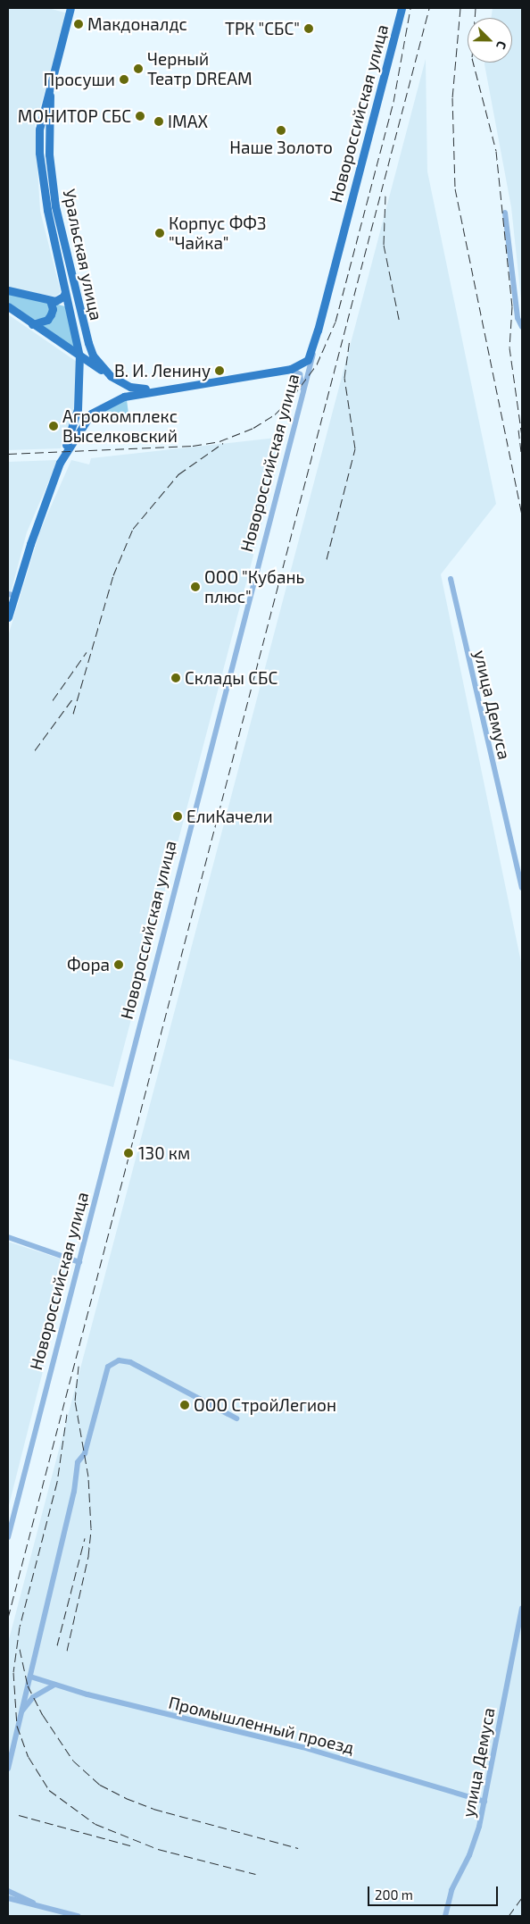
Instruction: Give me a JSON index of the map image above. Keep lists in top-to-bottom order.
{
  "streets": {
    "main road": ["Новороссийская улица", "Уральская улица"],
    "street": ["улица Демуса", "Промышленный проезд"]
  },
  "crossings": [
    ["Новороссийская улица", "Уральская улица"],
    ["улица Демуса", "Промышленный проезд"]
  ],
  "places": [
    "Макдоналдс",
    "ТРК \"СБС\"",
    "Черный Театр DREAM",
    "Просуши",
    "МОНИТОР СБС",
    "IMAX",
    "Наше Золото",
    "Корпус ФФЗ \"Чайка\"",
    "В. И. Ленину",
    "Агрокомплекс Выселковский",
    "ООО \"Кубань плюс\"",
    "Склады СБС",
    "ЕлиКачели",
    "Фора",
    "130 км",
    "ООО СтройЛегион"
  ],
  "scale_bar": "200 m",
  "north": "bottom right"
}
